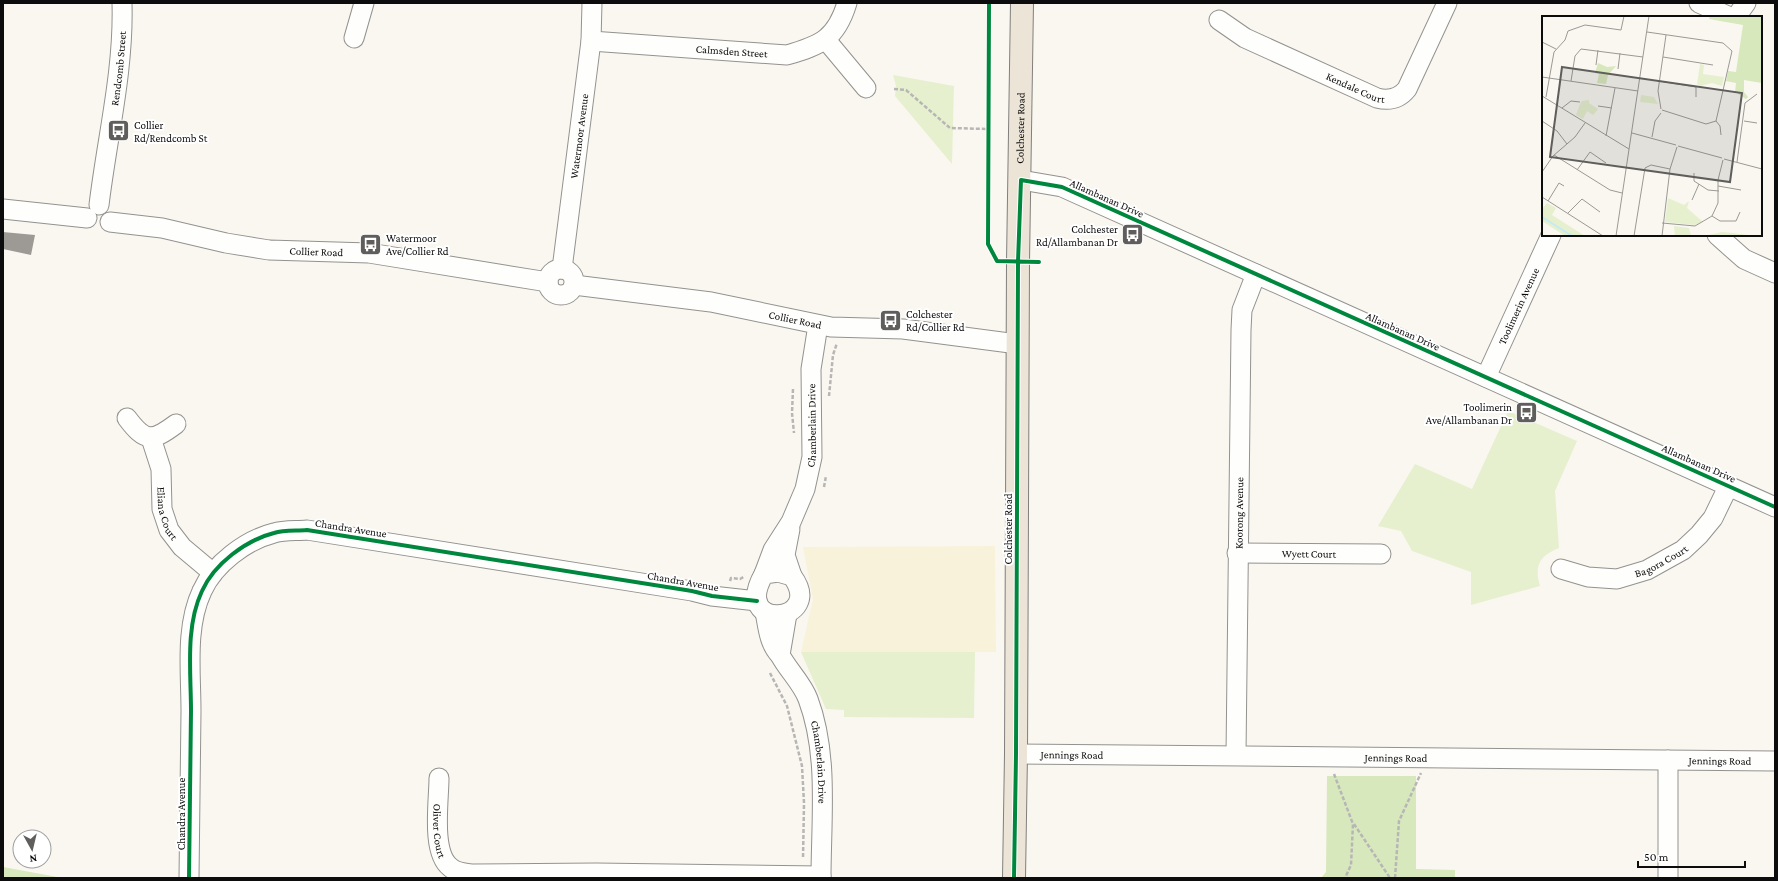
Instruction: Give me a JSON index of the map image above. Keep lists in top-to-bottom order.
{
  "streets": {
    "main road": ["Colchester Road"],
    "street": [
      "Calmsden Street",
      "Rendcomb Street",
      "Kendale Court",
      "Watermoor Avenue",
      "Allambanan Drive",
      "Collier Road",
      "Toolimerin Avenue",
      "Chamberlain Drive",
      "Eliana Court",
      "Koorong Avenue",
      "Chandra Avenue",
      "Wyett Court",
      "Bagora Court",
      "Jennings Road",
      "Oliver Court"
    ]
  },
  "crossings": [
    ["Calmsden Street", "Watermoor Avenue"],
    ["Rendcomb Street", "Collier Road"],
    ["Colchester Road", "Allambanan Drive"],
    ["Colchester Road", "Collier Road"],
    ["Colchester Road", "Jennings Road"],
    ["Watermoor Avenue", "Collier Road"],
    ["Allambanan Drive", "Toolimerin Avenue"],
    ["Allambanan Drive", "Koorong Avenue"],
    ["Allambanan Drive", "Bagora Court"],
    ["Collier Road", "Chamberlain Drive"],
    ["Chamberlain Drive", "Chandra Avenue"],
    ["Chamberlain Drive", "Oliver Court"],
    ["Eliana Court", "Chandra Avenue"],
    ["Koorong Avenue", "Wyett Court"],
    ["Koorong Avenue", "Jennings Road"]
  ],
  "places": {
    "bus stop": [
      "Collier Rd/Rendcomb St",
      "Colchester Rd/Allambanan Dr",
      "Watermoor Ave/Collier Rd",
      "Colchester Rd/Collier Rd",
      "Toolimerin Ave/Allambanan Dr"
    ]
  },
  "scale_bar": "50 m",
  "north": "bottom"
}
